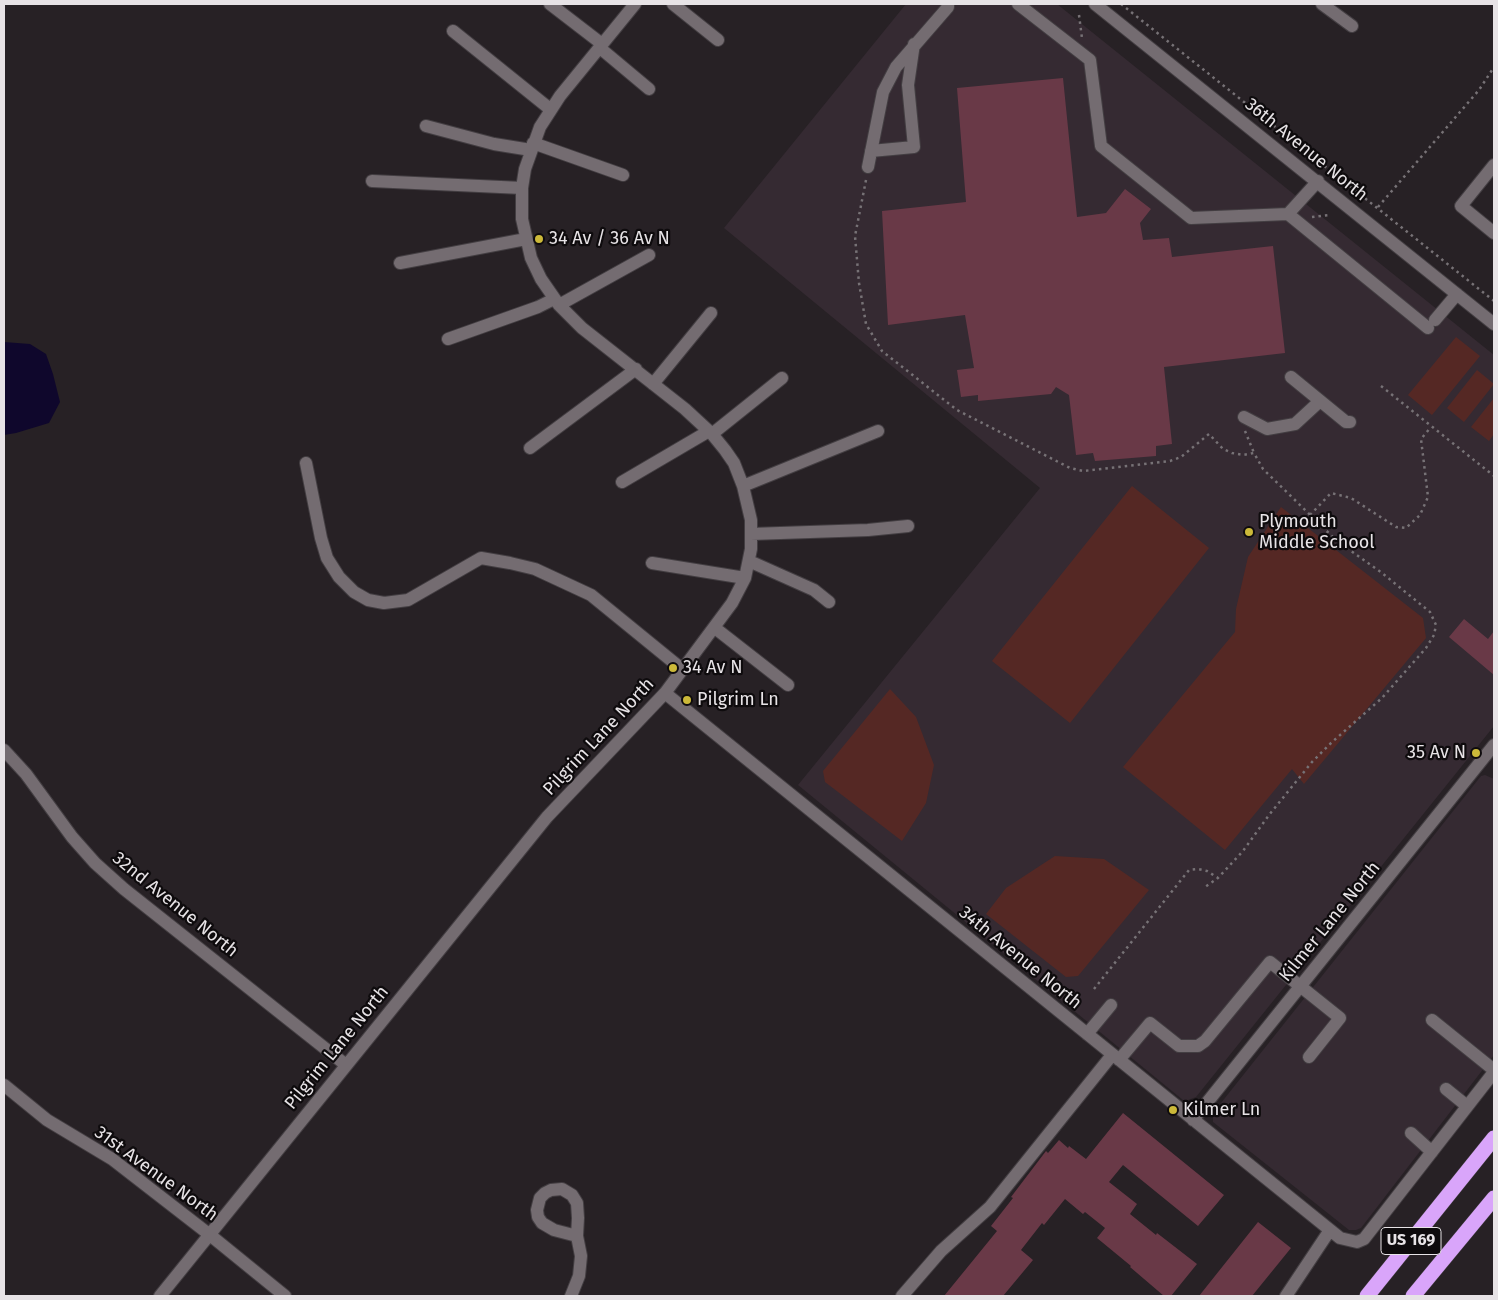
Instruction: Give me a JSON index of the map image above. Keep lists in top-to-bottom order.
{
  "streets": {
    "highway": ["US 169"],
    "street": [
      "36th Avenue North",
      "Pilgrim Lane North",
      "32nd Avenue North",
      "Kilmer Lane North",
      "34th Avenue North",
      "31st Avenue North"
    ]
  },
  "crossings": [
    ["Pilgrim Lane North", "32nd Avenue North"],
    ["Pilgrim Lane North", "34th Avenue North"],
    ["Pilgrim Lane North", "31st Avenue North"],
    ["Kilmer Lane North", "34th Avenue North"]
  ],
  "places": [
    "34 Av / 36 Av N",
    "Plymouth Middle School",
    "34 Av N",
    "Pilgrim Ln",
    "35 Av N",
    "Kilmer Ln"
  ]
}
